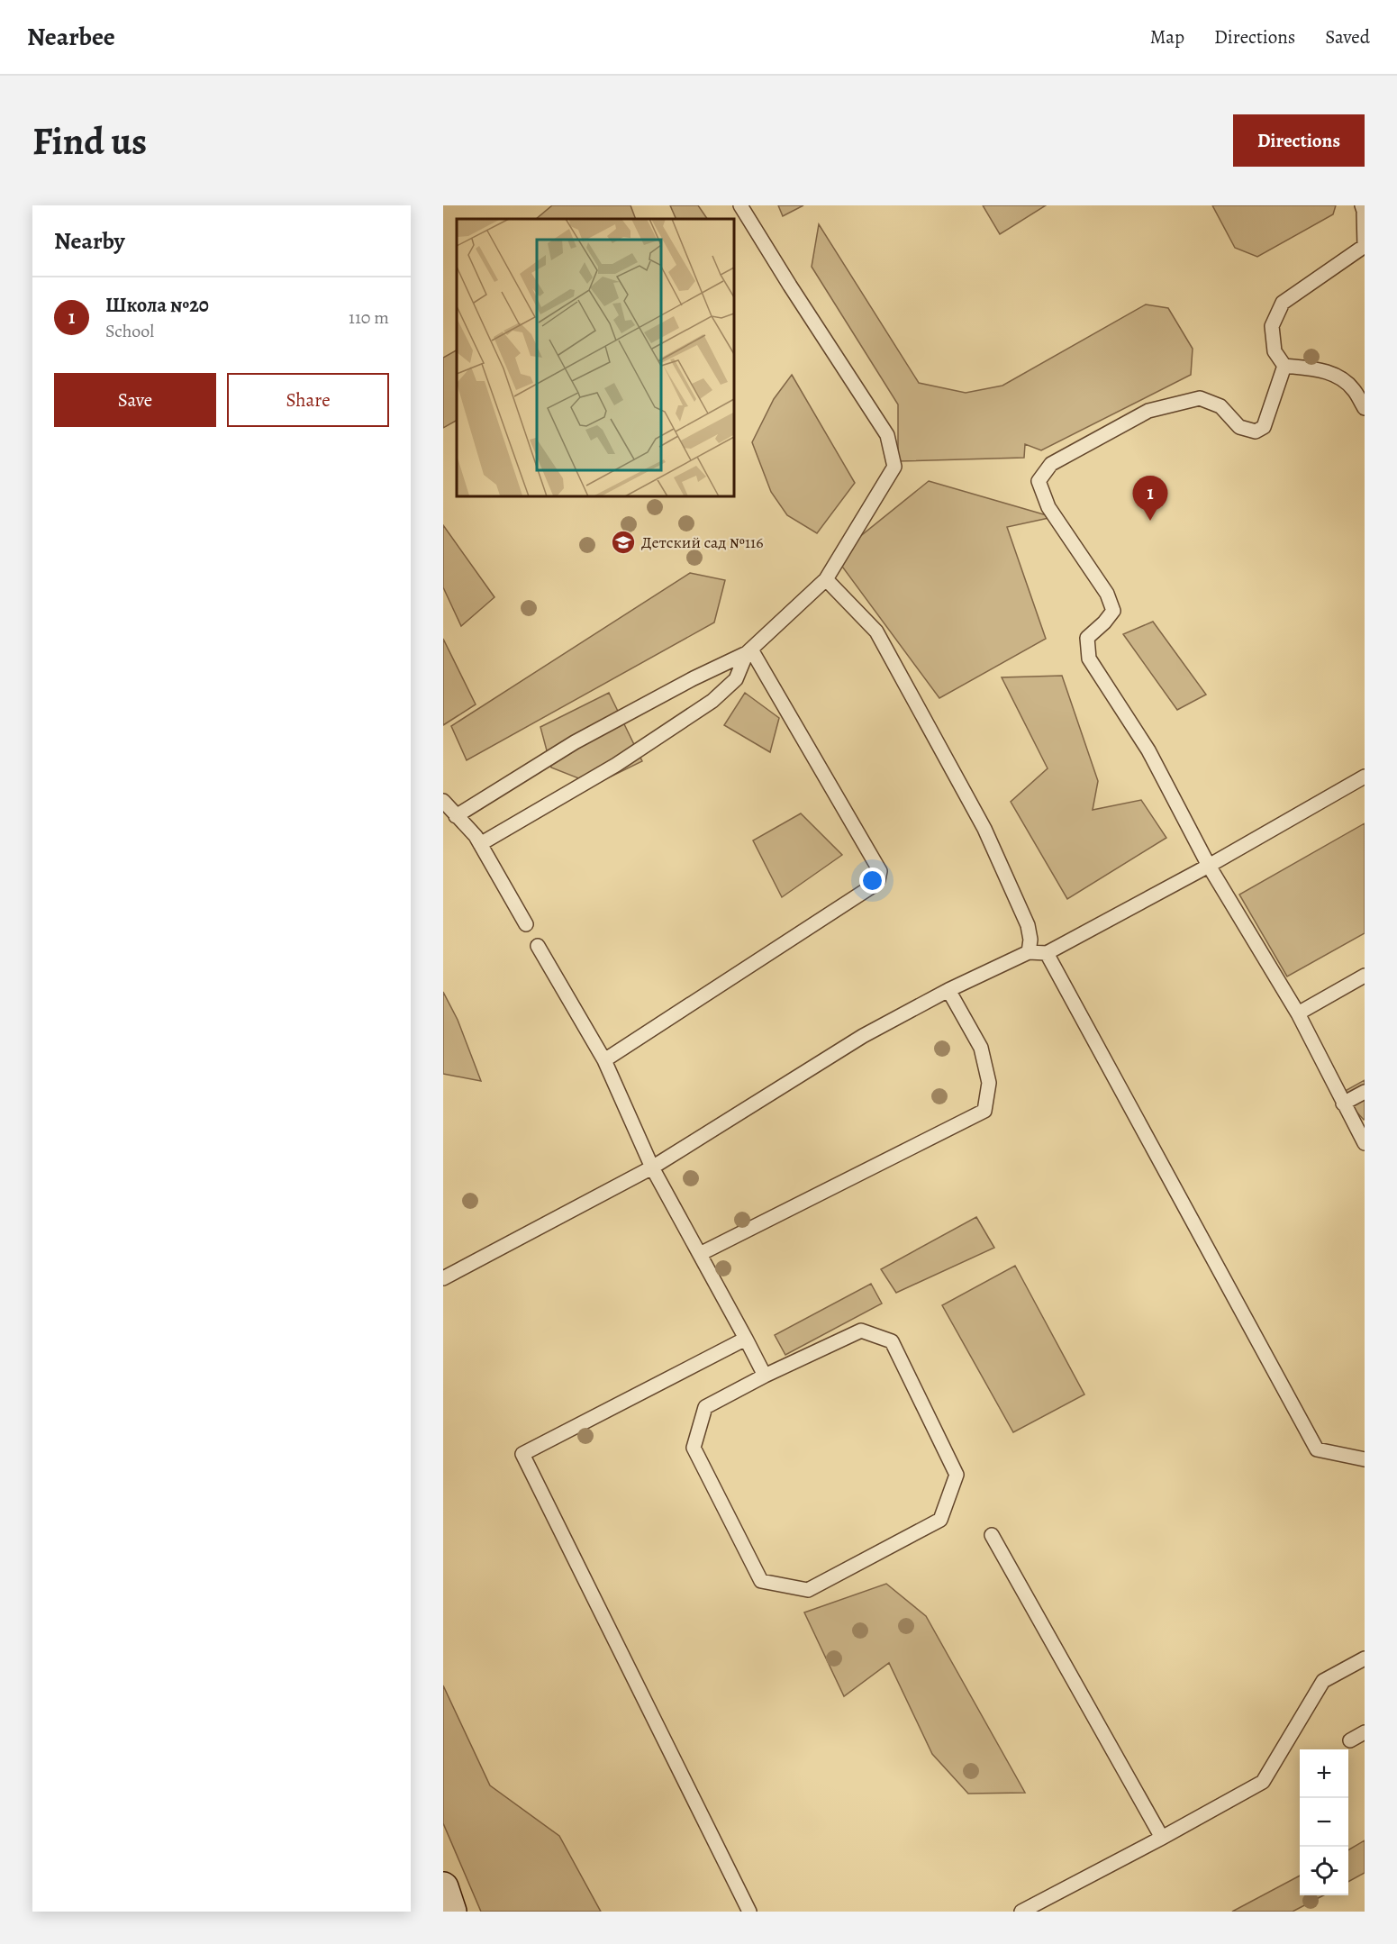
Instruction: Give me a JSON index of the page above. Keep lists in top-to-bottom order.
{
  "places": {
    "school or university": ["Детский сад №116"]
  },
  "page": {
    "header": "Nearbee",
    "nav": ["Map", "Directions", "Saved"],
    "buttons": [
      "Directions",
      ["Save", "Share"]
    ],
    "title": "Find us",
    "heading": "Nearby",
    "list": [
      {
        "mark": "1",
        "name": "Школа №20",
        "note": "School",
        "value": "110 m"
      }
    ],
    "pins": "1",
    "map_buttons": ["+", "−"]
  }
}
